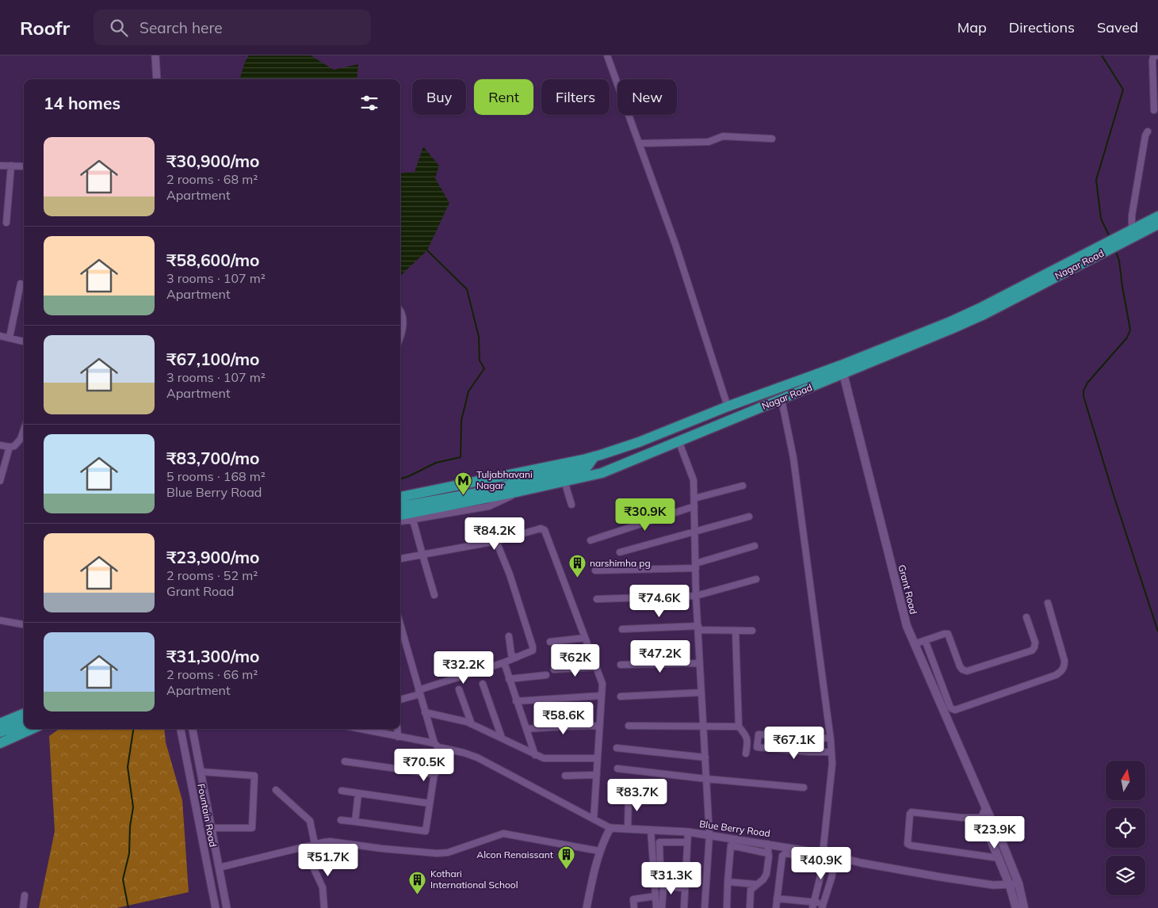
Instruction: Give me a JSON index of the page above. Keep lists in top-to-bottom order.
{
  "streets": {
    "highway": ["Nagar Road"],
    "main road": ["Grant Road"],
    "street": ["Fountain Road", "Blue Berry Road"]
  },
  "crossings": [
    ["Nagar Road", "Grant Road"],
    ["Grant Road", "Blue Berry Road"]
  ],
  "places": {
    "metro station": ["Tuljabhavani Nagar"],
    "building": ["narshimha pg", "Alcon Renaissant", "Kothari International School"]
  },
  "north": "top",
  "page": {
    "header": "Roofr",
    "search": "Search here",
    "nav": ["Map", "Directions", "Saved"],
    "chip": [
      "Buy",
      "Rent",
      "Filters",
      "New"
    ],
    "heading": "14 homes",
    "list": [
      {
        "name": "₹30,900/mo",
        "note": "2 rooms · 68 m² · Apartment"
      },
      {
        "name": "₹58,600/mo",
        "note": "3 rooms · 107 m² · Apartment"
      },
      {
        "name": "₹67,100/mo",
        "note": "3 rooms · 107 m² · Apartment"
      },
      {
        "name": "₹83,700/mo",
        "note": "5 rooms · 168 m² · Blue Berry Road"
      },
      {
        "name": "₹23,900/mo",
        "note": "2 rooms · 52 m² · Grant Road"
      },
      {
        "name": "₹31,300/mo",
        "note": "2 rooms · 66 m² · Apartment"
      }
    ],
    "price": [
      "₹30.9K",
      "₹84.2K",
      "₹74.6K",
      "₹47.2K",
      "₹62K",
      "₹32.2K",
      "₹58.6K",
      "₹67.1K",
      "₹70.5K",
      "₹83.7K",
      "₹23.9K",
      "₹51.7K",
      "₹40.9K",
      "₹31.3K"
    ]
  }
}
